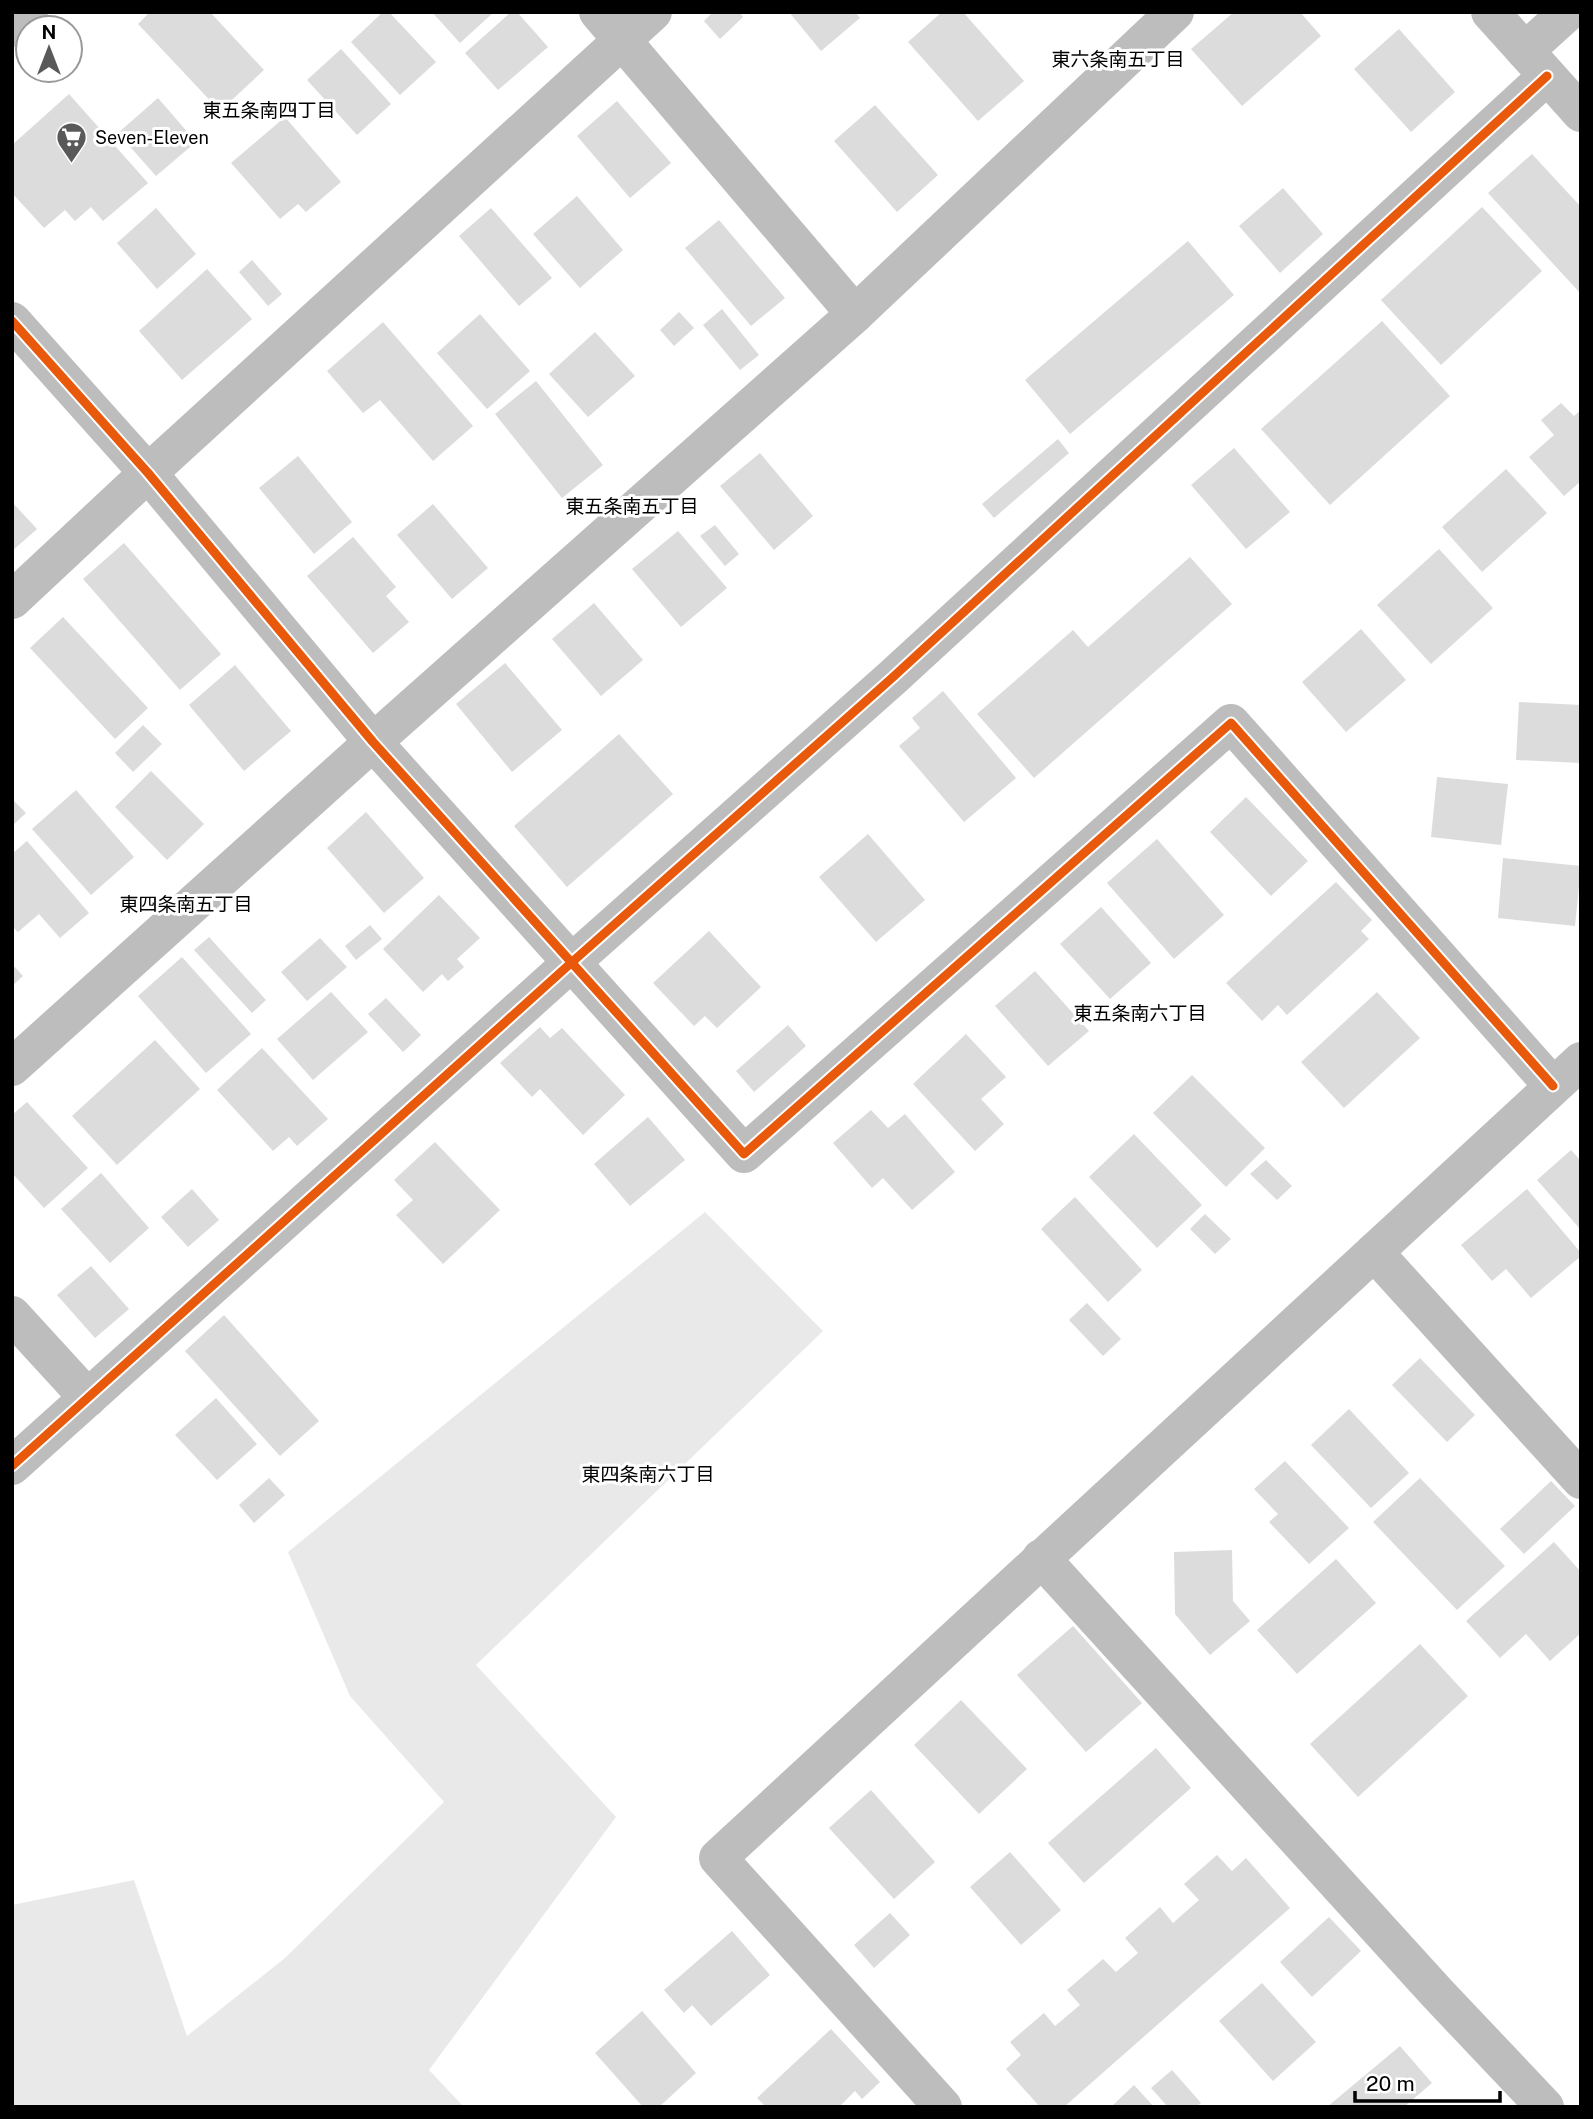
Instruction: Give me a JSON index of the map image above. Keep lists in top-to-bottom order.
{
  "districts": [
    "東六条南五丁目",
    "東五条南四丁目",
    "東五条南五丁目",
    "東四条南五丁目",
    "東五条南六丁目",
    "東四条南六丁目"
  ],
  "places": {
    "supermarket": ["Seven-Eleven"]
  },
  "scale_bar": "20 m",
  "north": "top"
}
